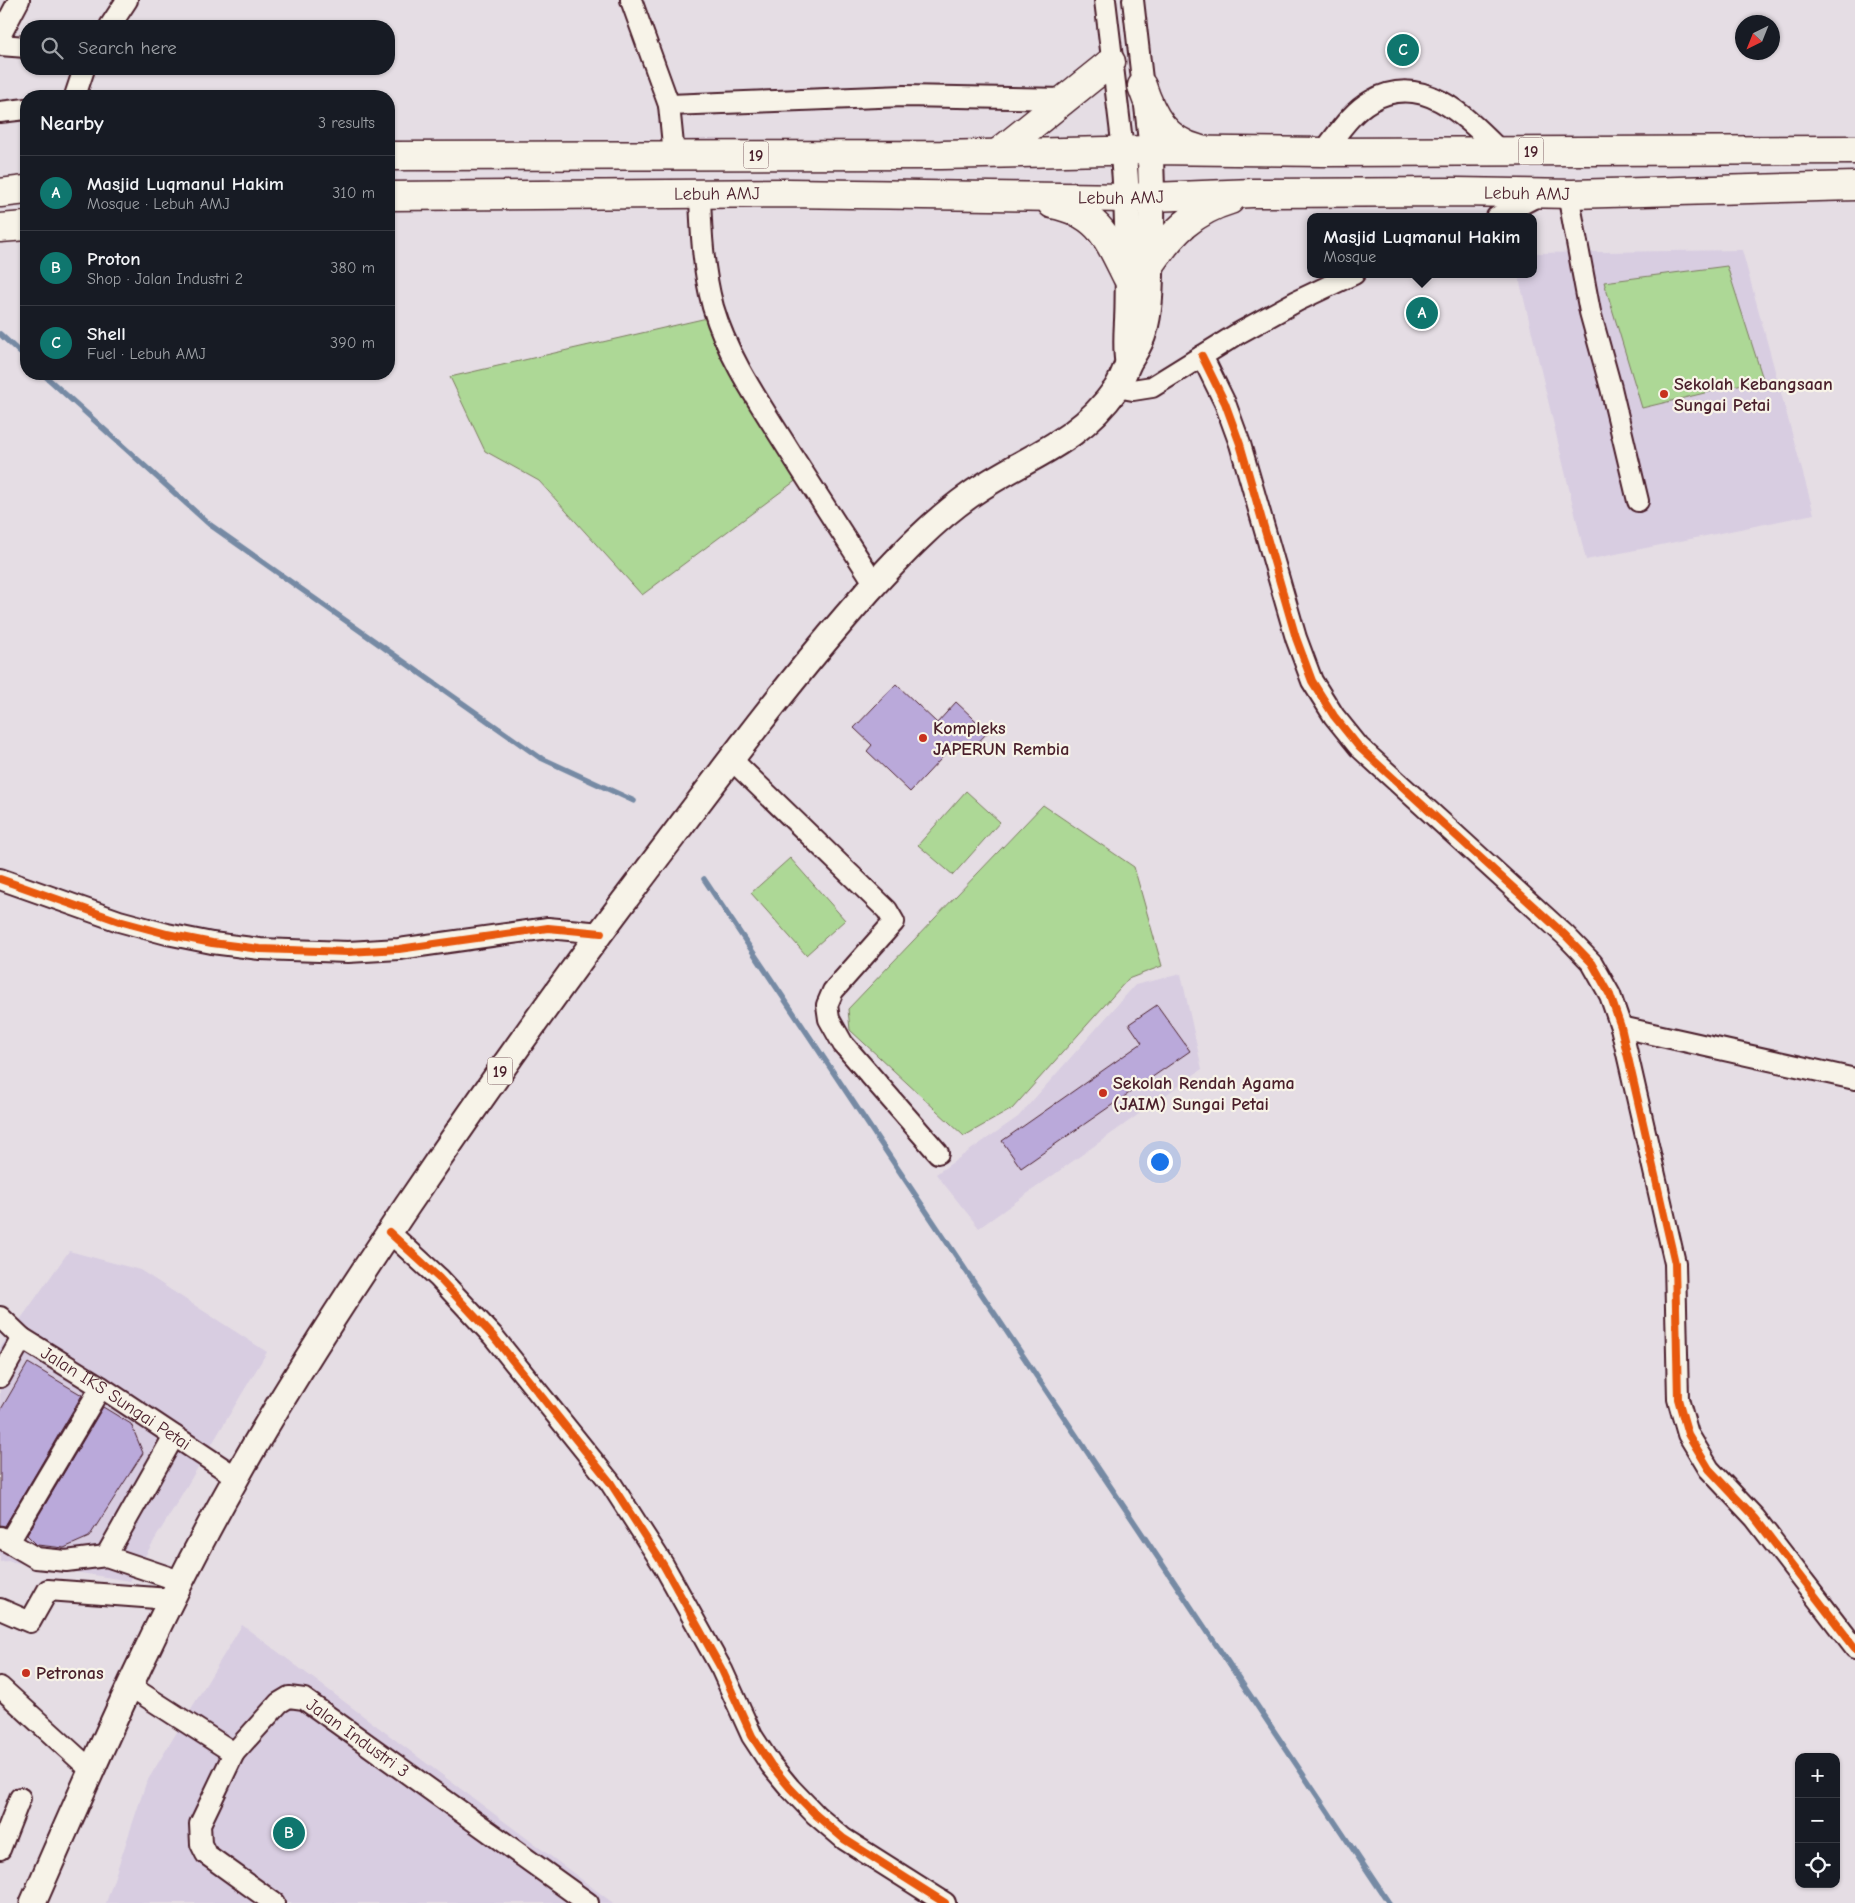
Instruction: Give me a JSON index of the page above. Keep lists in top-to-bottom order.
{
  "streets": {
    "highway": ["19", "Lebuh AMJ"],
    "street": ["Jalan IKS Sungai Petai", "Jalan Industri 3"]
  },
  "crossings": [
    ["19", "Lebuh AMJ"],
    ["19", "Jalan IKS Sungai Petai"]
  ],
  "places": [
    "Sekolah Kebangsaan Sungai Petai",
    "Kompleks JAPERUN Rembia",
    "Sekolah Rendah Agama (JAIM) Sungai Petai",
    "Petronas"
  ],
  "north": "bottom left",
  "page": {
    "search": "Search here",
    "pins": ["C", "A", "B"],
    "heading": ["Nearby", "3 results"],
    "list": [
      {
        "mark": "A",
        "name": "Masjid Luqmanul Hakim",
        "note": "Mosque · Lebuh AMJ",
        "value": "310 m"
      },
      {
        "mark": "B",
        "name": "Proton",
        "note": "Shop · Jalan Industri 2",
        "value": "380 m"
      },
      {
        "mark": "C",
        "name": "Shell",
        "note": "Fuel · Lebuh AMJ",
        "value": "390 m"
      }
    ],
    "popup": ["Masjid Luqmanul Hakim", "Mosque"],
    "map_buttons": ["+", "−"]
  }
}
